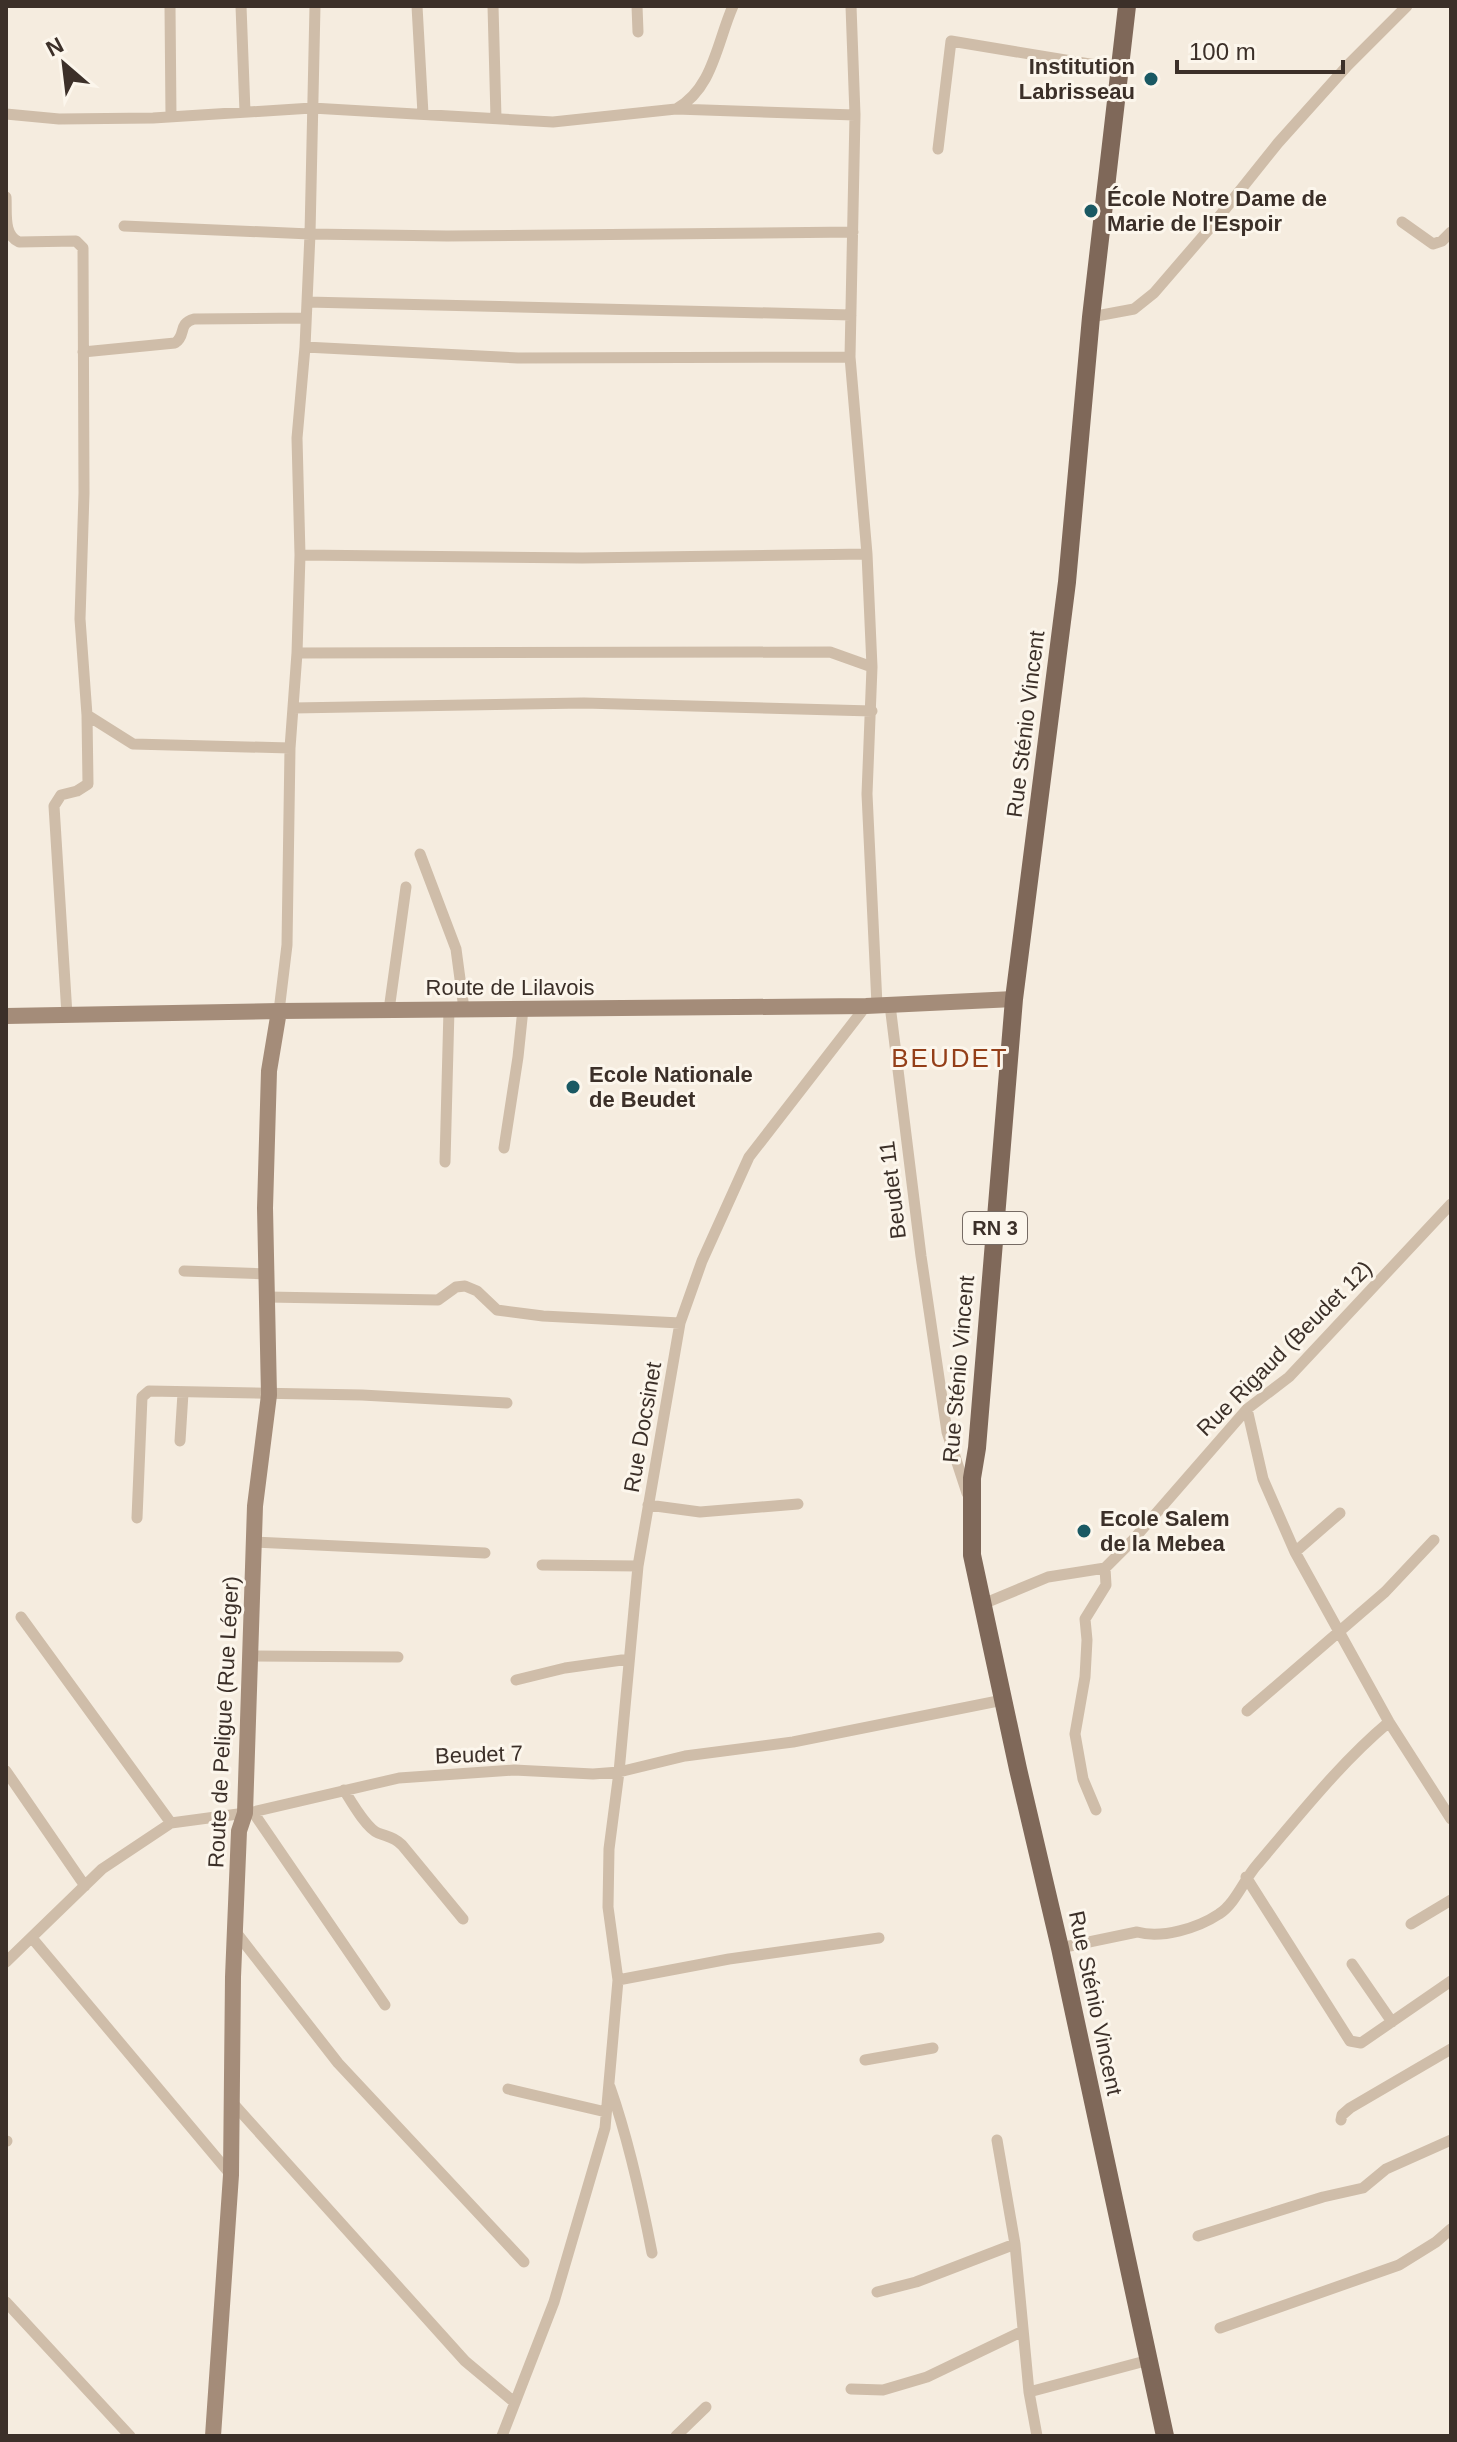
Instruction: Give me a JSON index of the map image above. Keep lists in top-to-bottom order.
{
  "streets": {
    "main road": ["Rue Sténio Vincent", "RN 3"],
    "street": [
      "Route de Lilavois",
      "Beudet 11",
      "Rue Rigaud (Beudet 12)",
      "Rue Docsinet",
      "Route de Peligue (Rue Léger)",
      "Beudet 7"
    ]
  },
  "crossings": [
    ["Rue Sténio Vincent", "Route de Lilavois"],
    ["Rue Sténio Vincent", "Beudet 11"],
    ["Rue Sténio Vincent", "Beudet 7"],
    ["Route de Lilavois", "Beudet 11"],
    ["Route de Lilavois", "Rue Docsinet"],
    ["Route de Lilavois", "Route de Peligue (Rue Léger)"],
    ["Beudet 11", "Rue Docsinet"],
    ["Rue Docsinet", "Beudet 7"],
    ["Route de Peligue (Rue Léger)", "Beudet 7"]
  ],
  "districts": ["BEUDET"],
  "places": [
    "Institution Labrisseau",
    "École Notre Dame de Marie de l'Espoir",
    "Ecole Nationale de Beudet",
    "Ecole Salem de la Mebea"
  ],
  "scale_bar": "100 m",
  "north": "top left"
}
